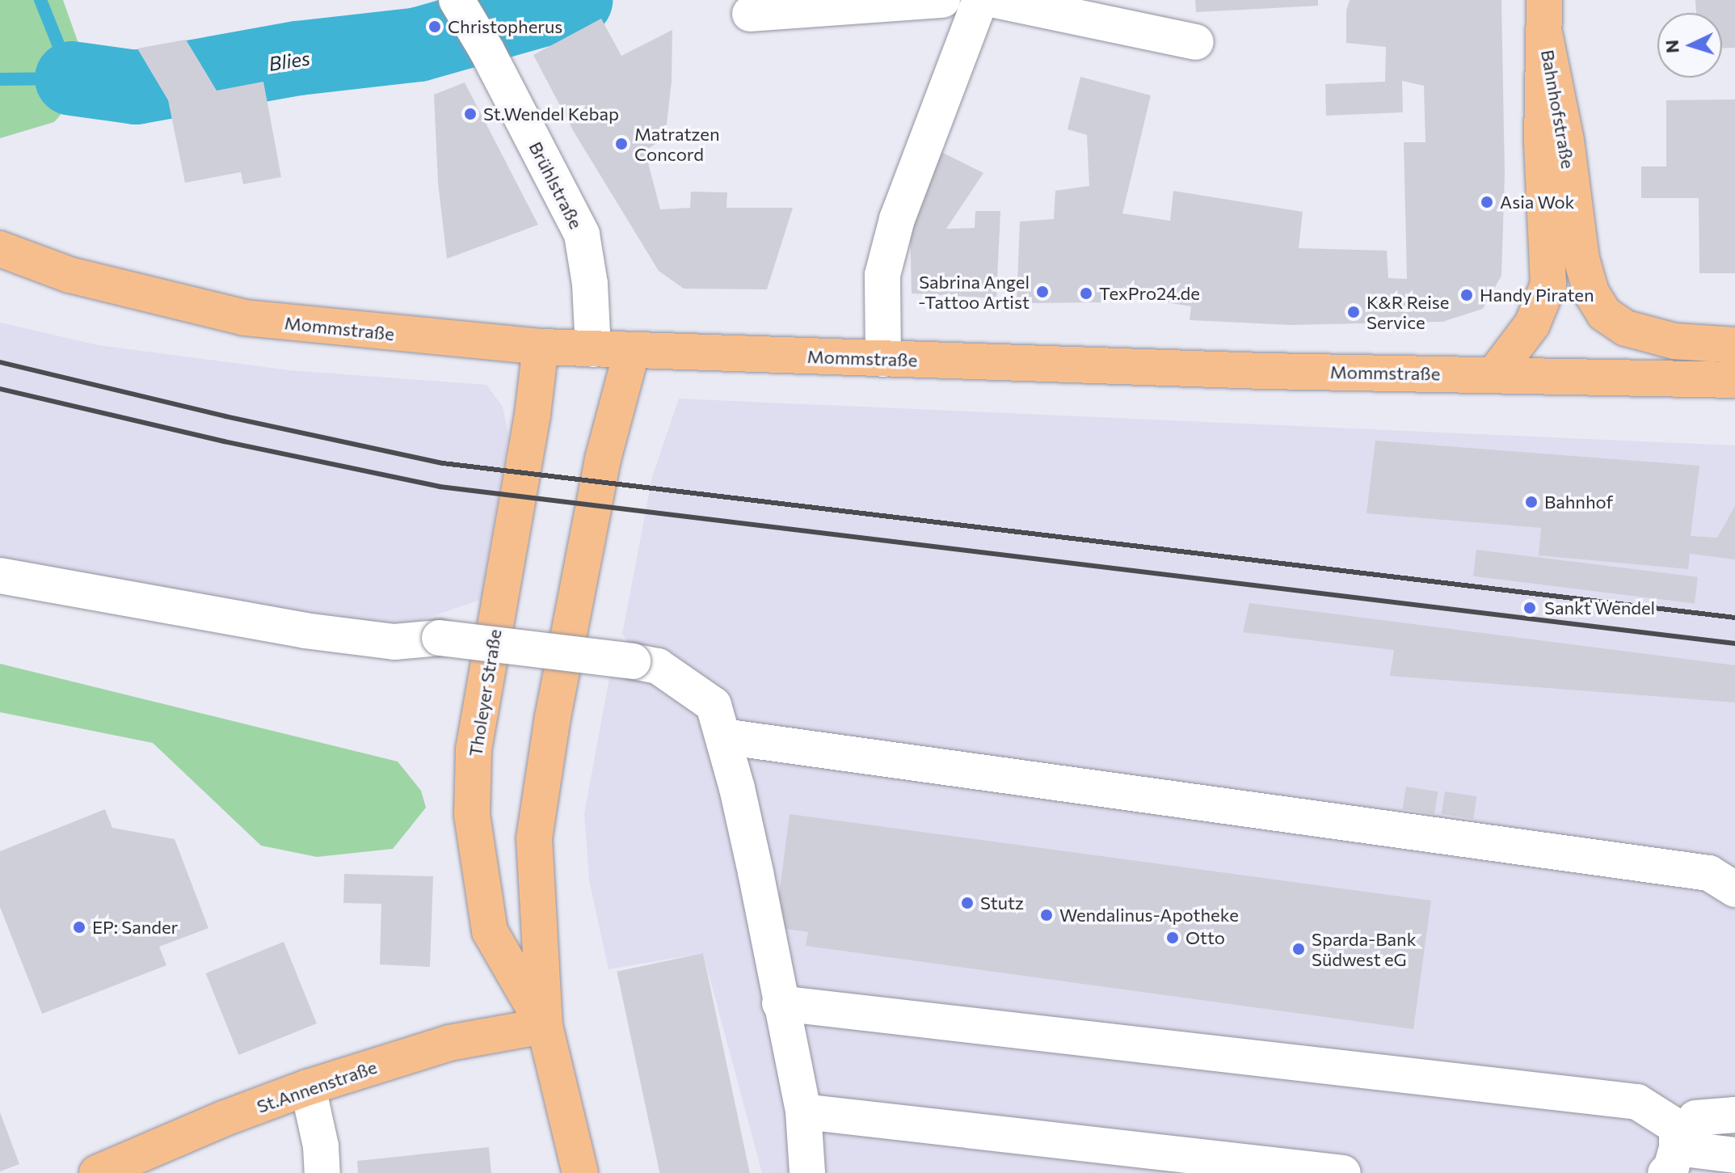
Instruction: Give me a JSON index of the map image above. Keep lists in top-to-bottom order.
{
  "streets": {
    "main road": [
      "Bahnhofstraße",
      "Mommstraße",
      "Tholeyer Straße",
      "St.Annenstraße"
    ],
    "street": ["Brühlstraße"]
  },
  "crossings": [
    ["Bahnhofstraße", "Mommstraße"],
    ["Brühlstraße", "Mommstraße"],
    ["Mommstraße", "Tholeyer Straße"],
    ["Tholeyer Straße", "St.Annenstraße"]
  ],
  "water": ["Blies"],
  "places": [
    "Christopherus",
    "St.Wendel Kebap",
    "Matratzen Concord",
    "Asia Wok",
    "Sabrina Angel -Tattoo Artist",
    "TexPro24.de",
    "Handy Piraten",
    "K&R Reise Service",
    "Bahnhof",
    "Sankt Wendel",
    "Stutz",
    "Wendalinus-Apotheke",
    "EP: Sander",
    "Otto",
    "Sparda-Bank Südwest eG"
  ],
  "north": "left"
}
